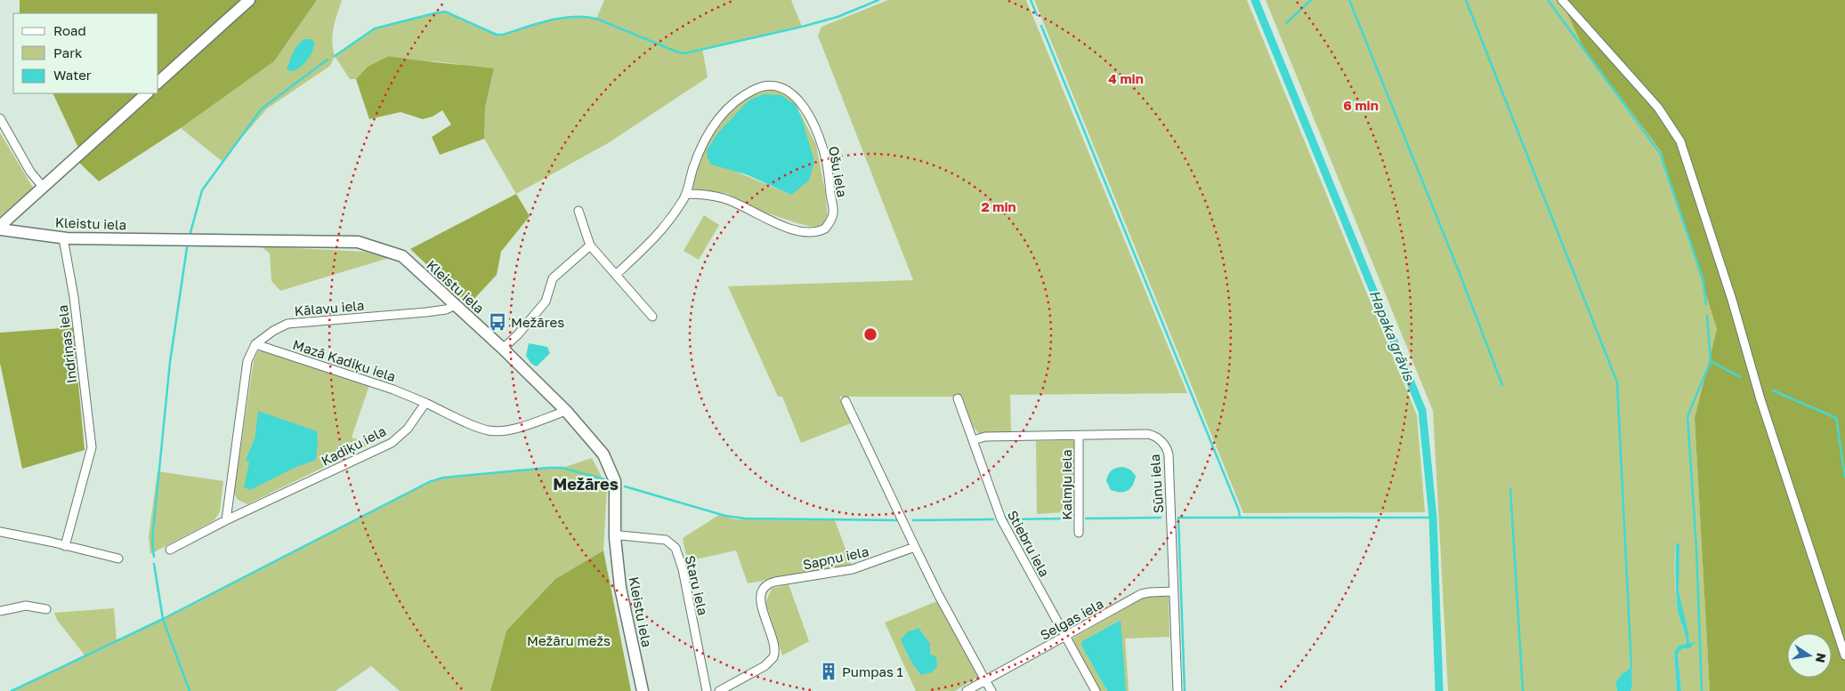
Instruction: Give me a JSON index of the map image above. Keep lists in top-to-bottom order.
{
  "streets": {
    "street": [
      "Ošu iela",
      "Kleistu iela",
      "Kālavu iela",
      "Indriņas iela",
      "Mazā Kadiķu iela",
      "Kadiķu iela",
      "Sūnu iela",
      "Kalmju iela",
      "Stiebru iela",
      "Sapņu iela",
      "Staru iela",
      "Selgas iela"
    ]
  },
  "crossings": [
    ["Kleistu iela", "Kālavu iela"],
    ["Kleistu iela", "Indriņas iela"],
    ["Kleistu iela", "Staru iela"],
    ["Kālavu iela", "Mazā Kadiķu iela"],
    ["Mazā Kadiķu iela", "Kadiķu iela"],
    ["Sūnu iela", "Kalmju iela"],
    ["Sūnu iela", "Stiebru iela"],
    ["Sūnu iela", "Selgas iela"],
    ["Stiebru iela", "Selgas iela"]
  ],
  "districts": ["Mežāres"],
  "water": ["Hapaka grāvis"],
  "parks": ["Mežāru mežs"],
  "places": {
    "bus stop": ["Mežāres"],
    "building": ["Pumpas 1"]
  },
  "legend": ["Road", "Park", "Water"],
  "north": "right",
  "rings": ["4 min", "6 min", "2 min"]
}
